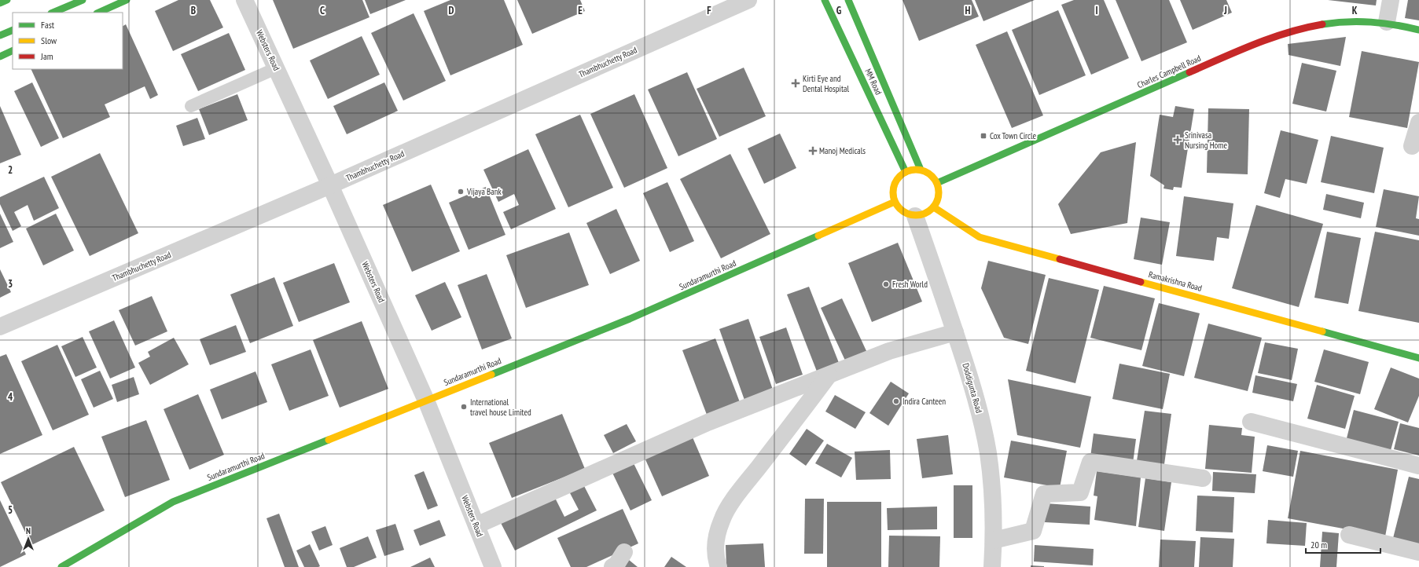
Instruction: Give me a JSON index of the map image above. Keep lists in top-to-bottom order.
{
  "streets": {
    "street": [
      "Websters Road",
      "Thambhuchetty Road",
      "Charles Campbell Road",
      "MM Road",
      "Sundaramurthi Road",
      "Ramakrishna Road",
      "Doddigunta Road"
    ]
  },
  "crossings": [
    ["Websters Road", "Thambhuchetty Road"],
    ["Websters Road", "Sundaramurthi Road"],
    ["Charles Campbell Road", "MM Road"],
    ["Charles Campbell Road", "Sundaramurthi Road"],
    ["Charles Campbell Road", "Ramakrishna Road"],
    ["Charles Campbell Road", "Doddigunta Road"],
    ["MM Road", "Sundaramurthi Road"],
    ["MM Road", "Ramakrishna Road"],
    ["MM Road", "Doddigunta Road"],
    ["Sundaramurthi Road", "Ramakrishna Road"],
    ["Sundaramurthi Road", "Doddigunta Road"],
    ["Ramakrishna Road", "Doddigunta Road"]
  ],
  "places": {
    "health": ["Kirti Eye and Dental Hospital", "Srinivasa Nursing Home", "Manoj Medicals"],
    "transit": ["Cox Town Circle"],
    "other": [
      "Vijaya Bank",
      "Fresh World",
      "Indira Canteen",
      "International travel house Limited"
    ]
  },
  "legend": ["Fast", "Slow", "Jam"],
  "scale_bar": "20 m",
  "north": "top",
  "grid": {
    "columns": [
      "B",
      "C",
      "D",
      "E",
      "F",
      "G",
      "H",
      "I",
      "J",
      "K"
    ],
    "rows": [
      "2",
      "3",
      "4",
      "5"
    ]
  }
}
